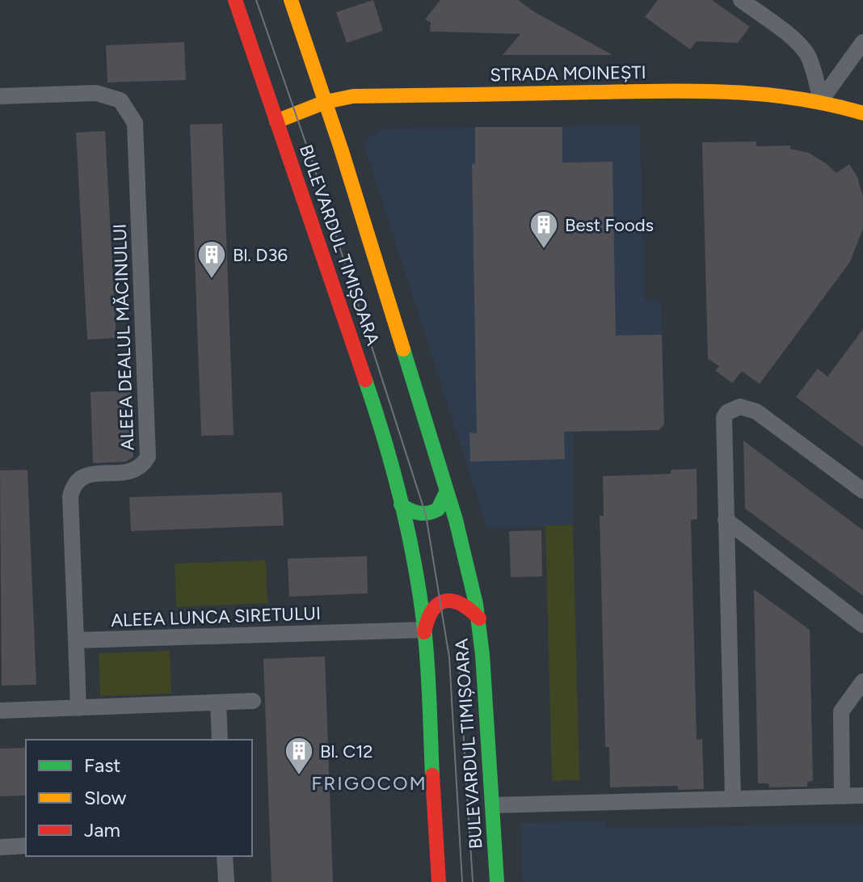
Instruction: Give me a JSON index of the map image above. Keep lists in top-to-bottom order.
{
  "streets": {
    "main road": ["STRADA MOINEȘTI", "BULEVARDUL TIMIȘOARA"],
    "street": ["ALEEA DEALUL MĂCINULUI", "ALEEA LUNCA SIRETULUI"]
  },
  "crossings": [
    ["STRADA MOINEȘTI", "BULEVARDUL TIMIȘOARA"],
    ["BULEVARDUL TIMIȘOARA", "ALEEA LUNCA SIRETULUI"],
    ["ALEEA DEALUL MĂCINULUI", "ALEEA LUNCA SIRETULUI"]
  ],
  "districts": ["FRIGOCOM"],
  "places": {
    "building": ["Best Foods", "Bl. D36", "Bl. C12"]
  },
  "legend": ["Fast", "Slow", "Jam"]
}
